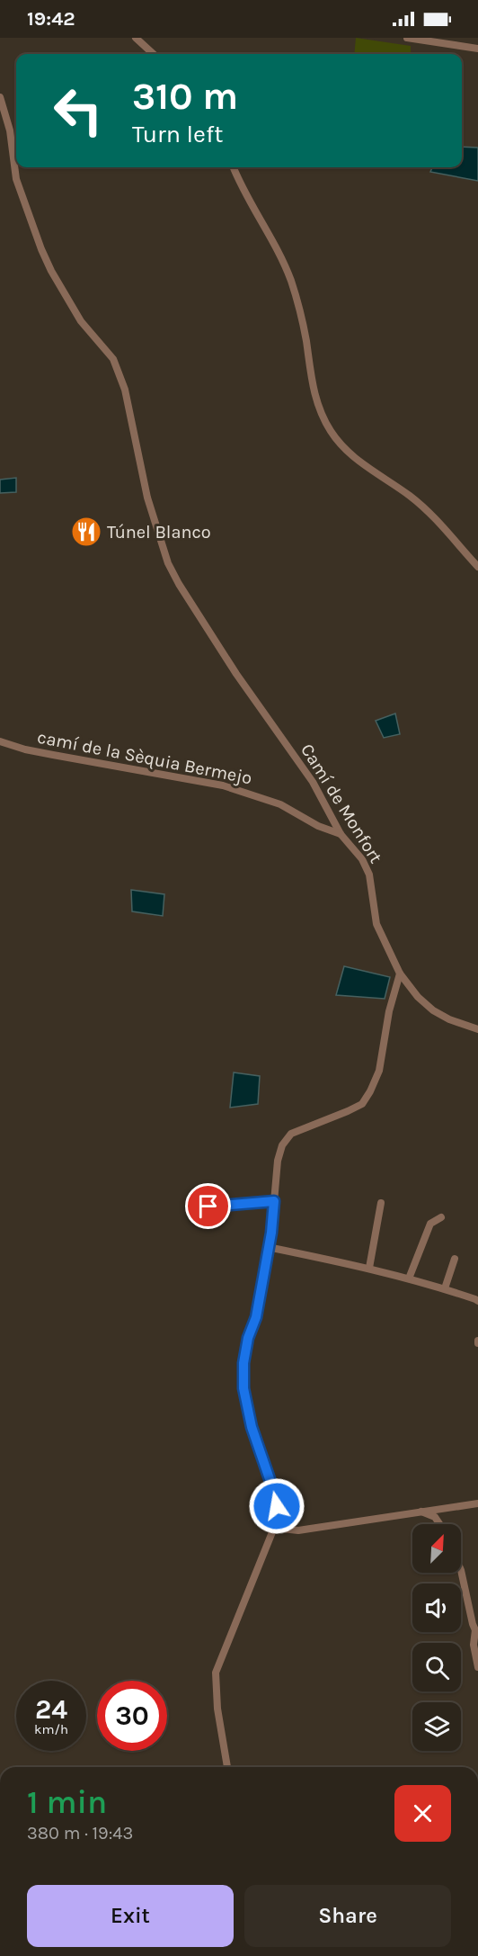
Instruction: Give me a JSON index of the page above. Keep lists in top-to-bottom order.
{
  "streets": {
    "street": ["camí de la Sèquia Bermejo", "Camí de Monfort"]
  },
  "crossings": [
    ["camí de la Sèquia Bermejo", "Camí de Monfort"]
  ],
  "places": {
    "restaurant": ["Túnel Blanco"]
  },
  "north": "top right",
  "page": {
    "status": "19:42",
    "turn": ["310 m", "Turn left"],
    "speed": "24 km/h",
    "limit": "30",
    "heading": ["1 min", "380 m · 19:43"],
    "buttons": ["Exit", "Share"]
  }
}
